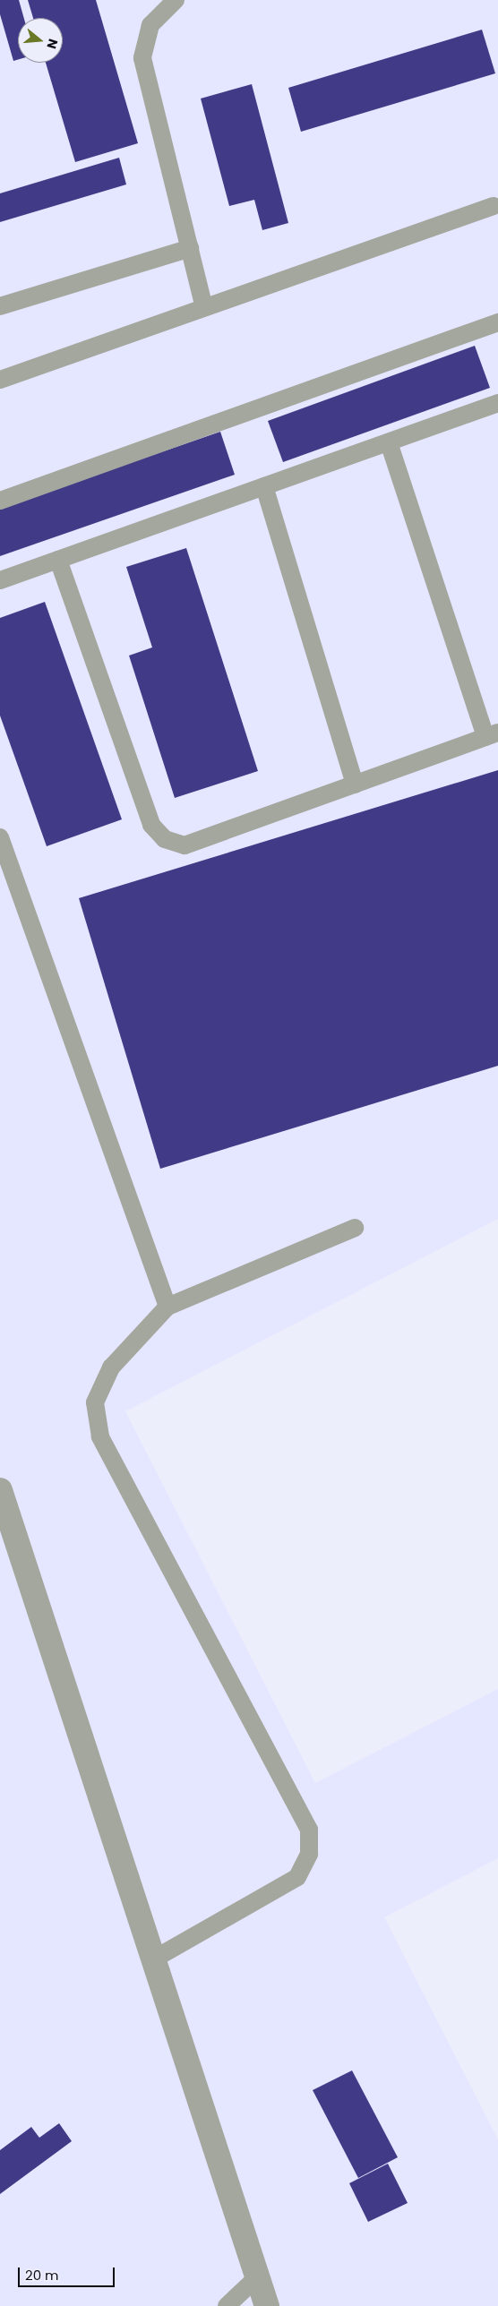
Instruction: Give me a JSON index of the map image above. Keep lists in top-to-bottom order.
{
  "scale_bar": "20 m",
  "north": "right"
}
